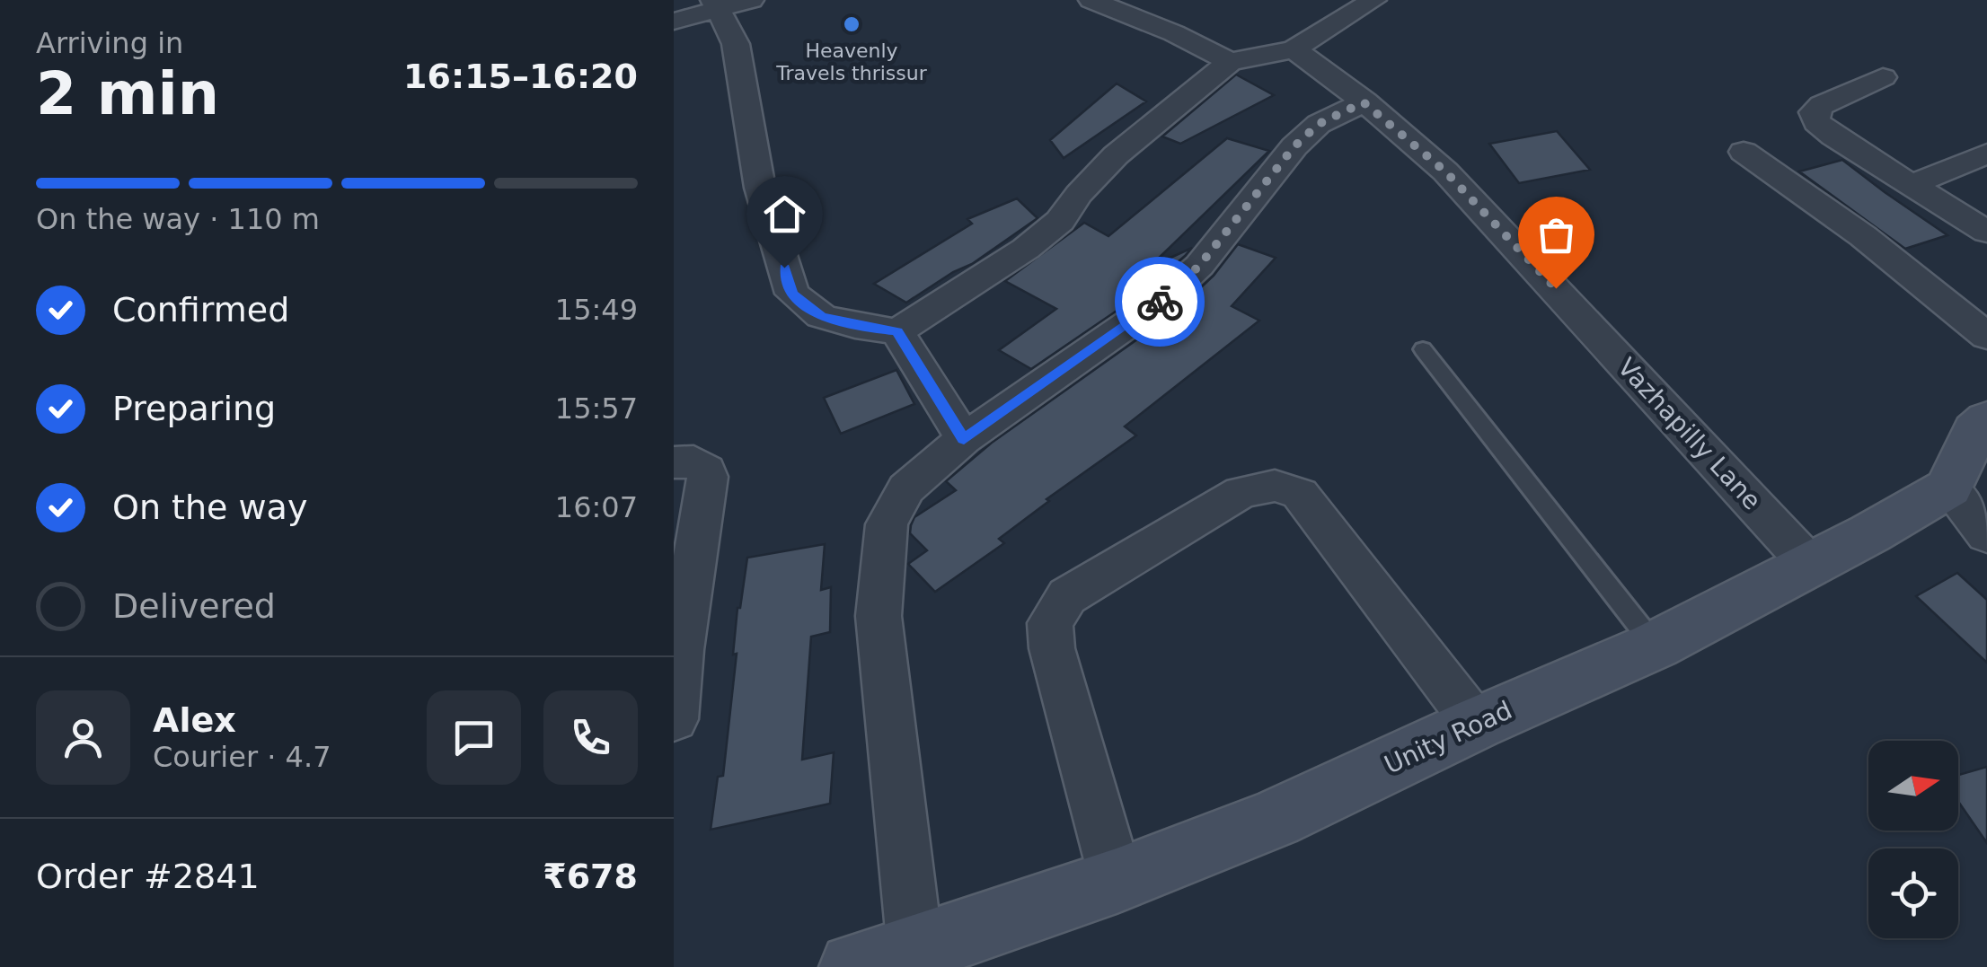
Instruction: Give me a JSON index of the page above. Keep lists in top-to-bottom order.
{
  "streets": {
    "street": ["Vazhapilly Lane", "Unity Road"]
  },
  "crossings": [
    ["Vazhapilly Lane", "Unity Road"]
  ],
  "places": ["Heavenly Travels thrissur"],
  "north": "right",
  "page": {
    "heading": ["2 min", "Arriving in", "16:15–16:20"],
    "panel": [
      "Alex",
      "Courier · 4.7",
      "Order #2841",
      "₹678"
    ],
    "bar": "On the way · 110 m",
    "list": [
      ["Confirmed", "15:49"],
      ["Preparing", "15:57"],
      ["On the way", "16:07"],
      "Delivered"
    ]
  }
}
